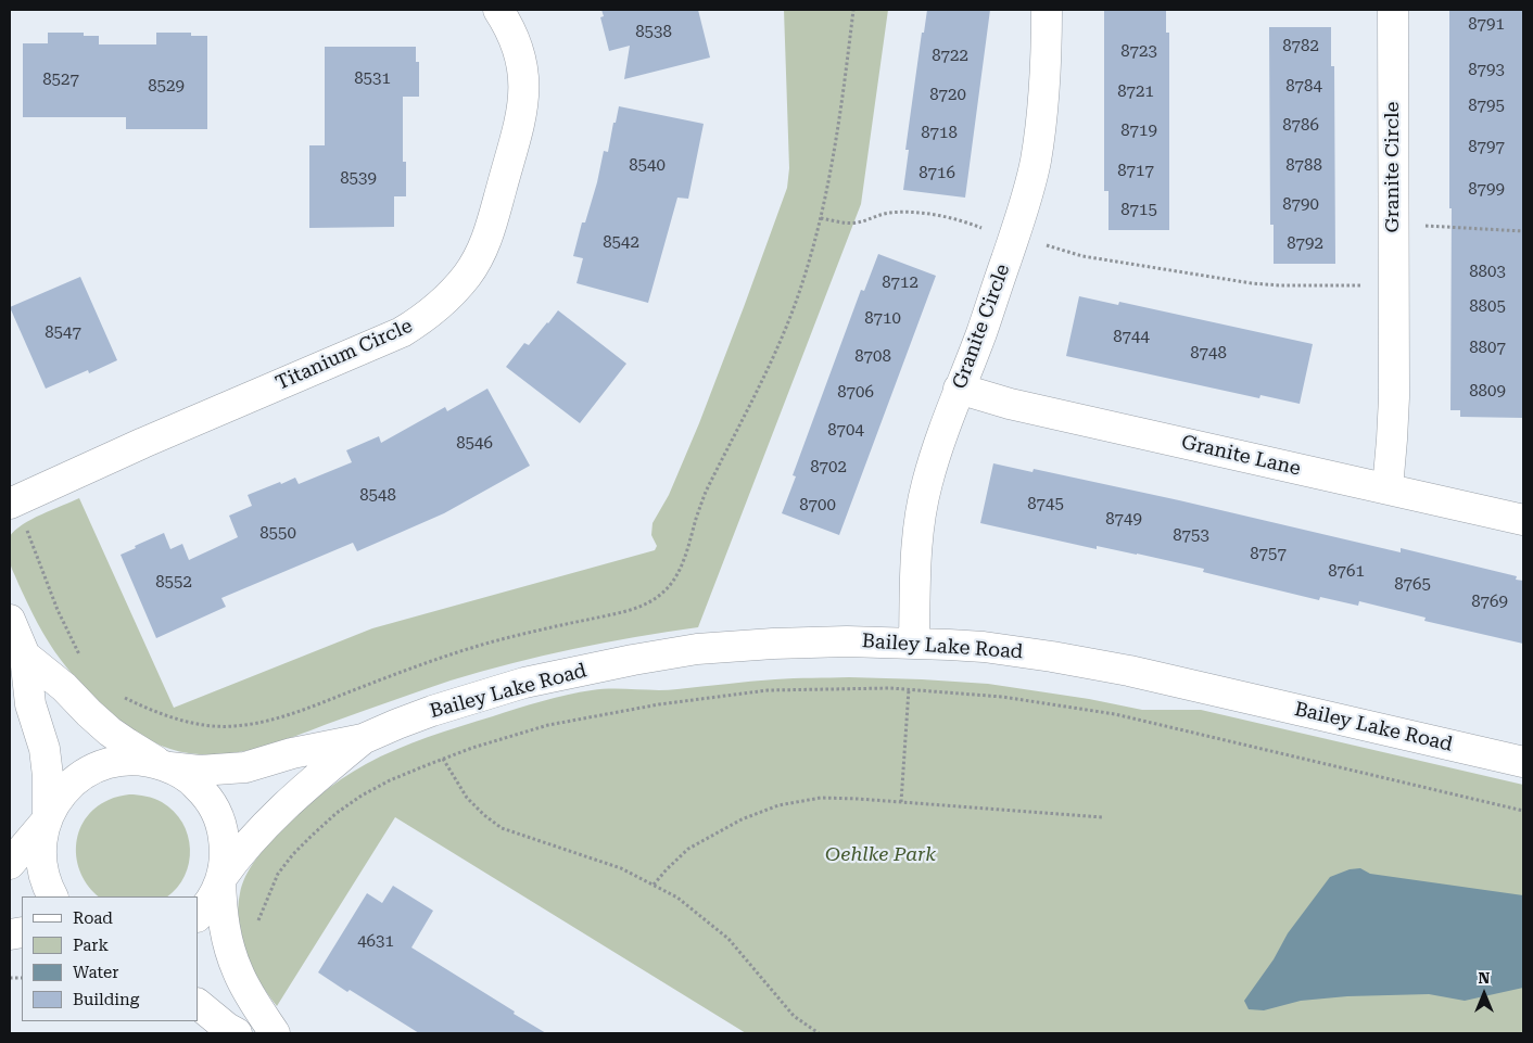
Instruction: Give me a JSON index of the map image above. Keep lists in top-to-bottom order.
{
  "streets": {
    "street": [
      "Granite Circle",
      "Titanium Circle",
      "Granite Lane",
      "Bailey Lake Road"
    ]
  },
  "crossings": [
    ["Granite Circle", "Granite Lane"],
    ["Granite Circle", "Bailey Lake Road"]
  ],
  "parks": ["Oehlke Park"],
  "house_numbers": [
    "8791",
    "8538",
    "8782",
    "8723",
    "8722",
    "8793",
    "8531",
    "8527",
    "8529",
    "8784",
    "8721",
    "8720",
    "8795",
    "8786",
    "8719",
    "8718",
    "8797",
    "8540",
    "8788",
    "8717",
    "8716",
    "8539",
    "8799",
    "8790",
    "8715",
    "8542",
    "8792",
    "8803",
    "8712",
    "8805",
    "8710",
    "8547",
    "8744",
    "8807",
    "8748",
    "8708",
    "8809",
    "8706",
    "8704",
    "8546",
    "8702",
    "8548",
    "8745",
    "8700",
    "8749",
    "8550",
    "8753",
    "8757",
    "8761",
    "8552",
    "8765",
    "8769",
    "4631"
  ],
  "legend": [
    "Road",
    "Park",
    "Water",
    "Building"
  ],
  "north": "top"
}
